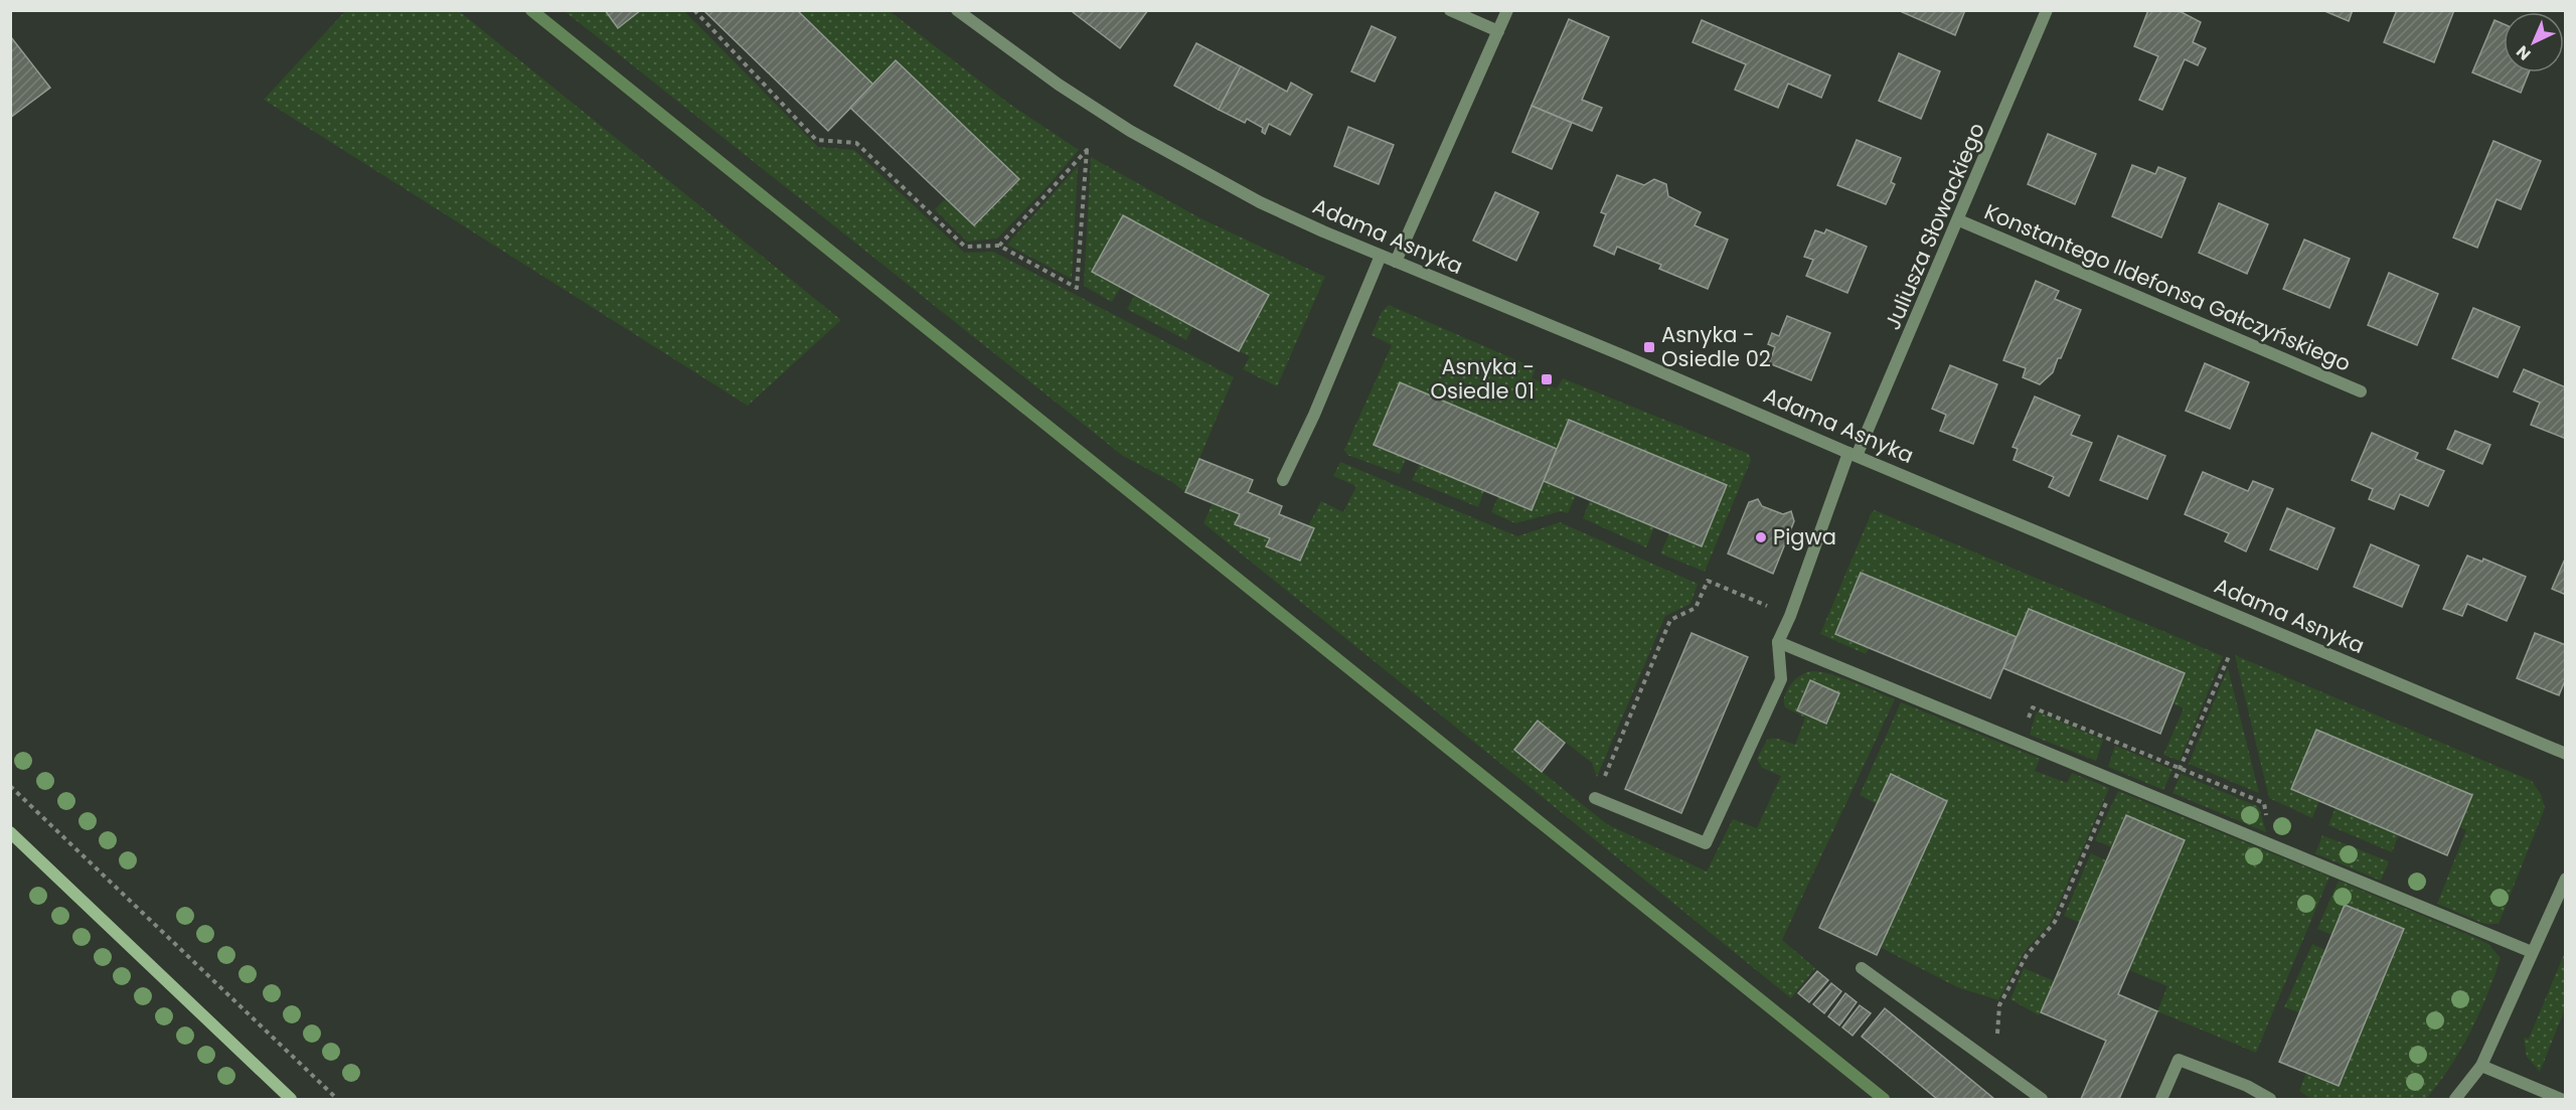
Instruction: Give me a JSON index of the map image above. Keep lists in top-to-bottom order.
{
  "streets": {
    "street": ["Juliusza Słowackiego", "Adama Asnyka", "Konstantego Ildefonsa Gałczyńskiego"]
  },
  "crossings": [
    ["Juliusza Słowackiego", "Adama Asnyka"],
    ["Juliusza Słowackiego", "Konstantego Ildefonsa Gałczyńskiego"]
  ],
  "places": {
    "transit": ["Asnyka - Osiedle 02", "Asnyka - Osiedle 01"],
    "other": ["Pigwa"]
  },
  "north": "bottom left"
}
